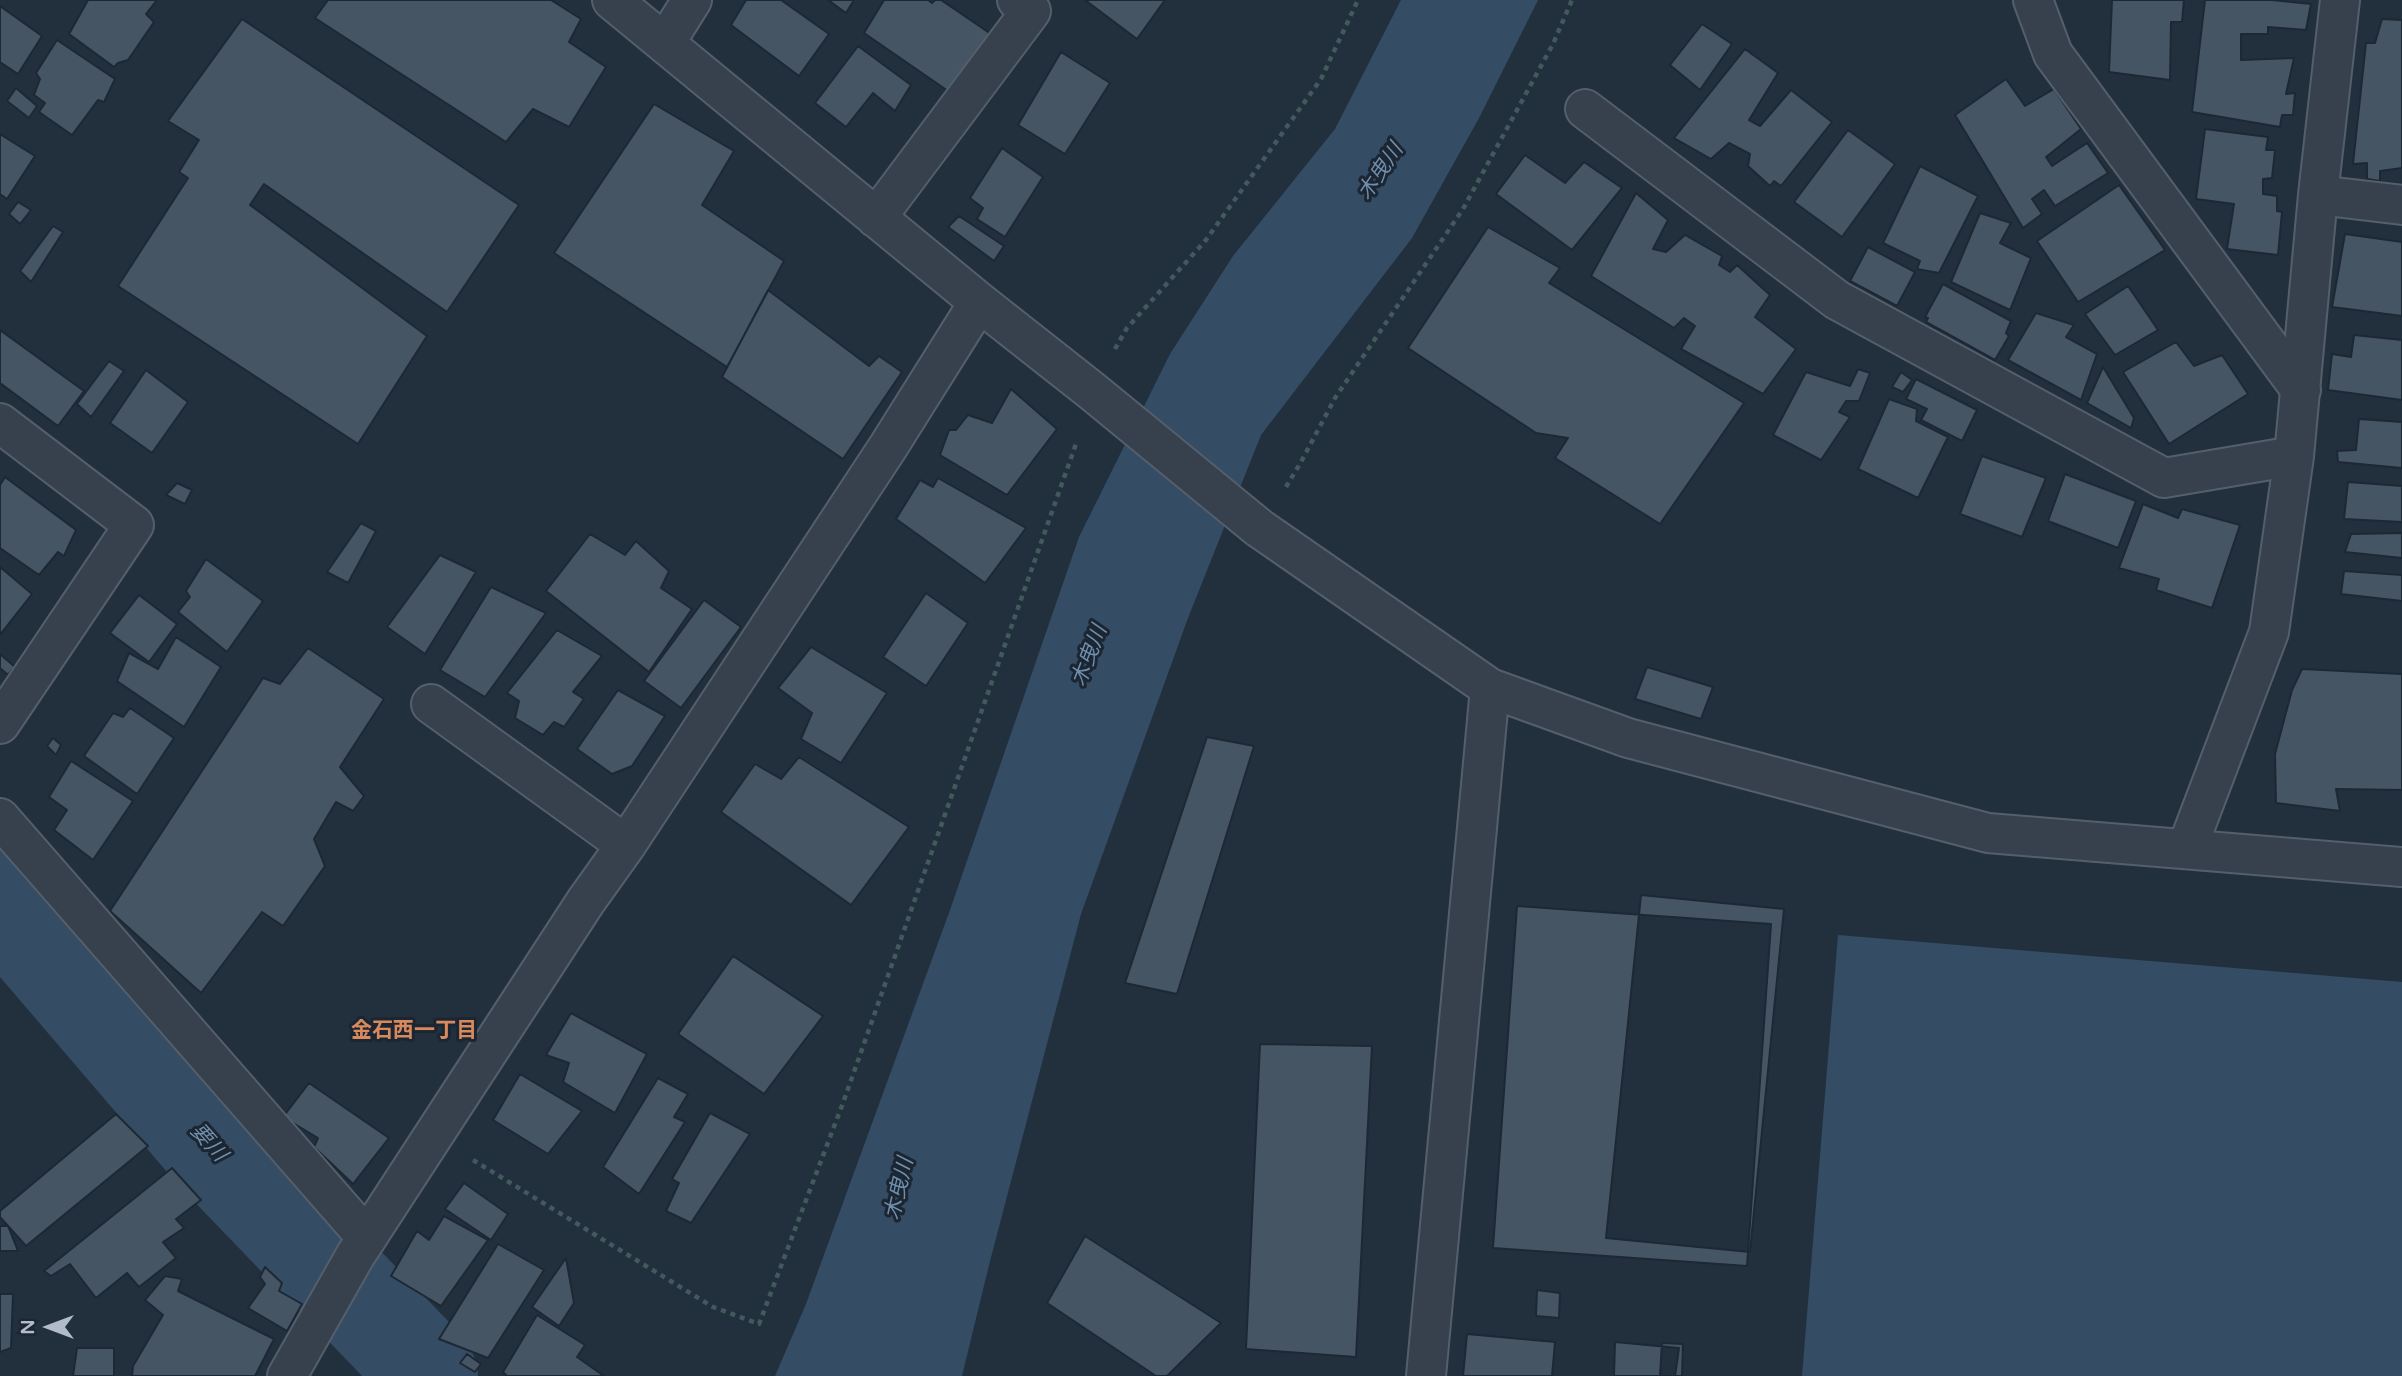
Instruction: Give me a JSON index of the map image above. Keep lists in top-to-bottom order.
{
  "districts": ["金石西一丁目"],
  "water": ["木曳川", "要川"],
  "north": "left"
}
